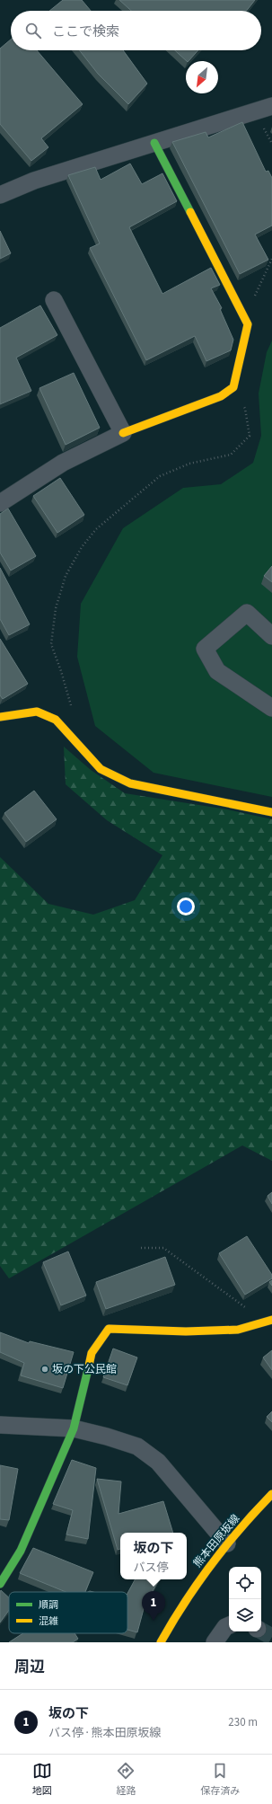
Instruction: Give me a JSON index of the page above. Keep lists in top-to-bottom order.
{
  "streets": {
    "street": ["熊本田原坂線"]
  },
  "places": ["坂の下公民館"],
  "legend": ["順調", "混雑"],
  "north": "bottom left",
  "page": {
    "search": "ここで検索",
    "popup": ["坂の下", "バス停"],
    "pins": "1",
    "heading": "周辺",
    "list": [
      {
        "mark": "1",
        "name": "坂の下",
        "note": "バス停 · 熊本田原坂線",
        "value": "230 m"
      }
    ],
    "nav": ["地図", "経路", "保存済み"]
  }
}
